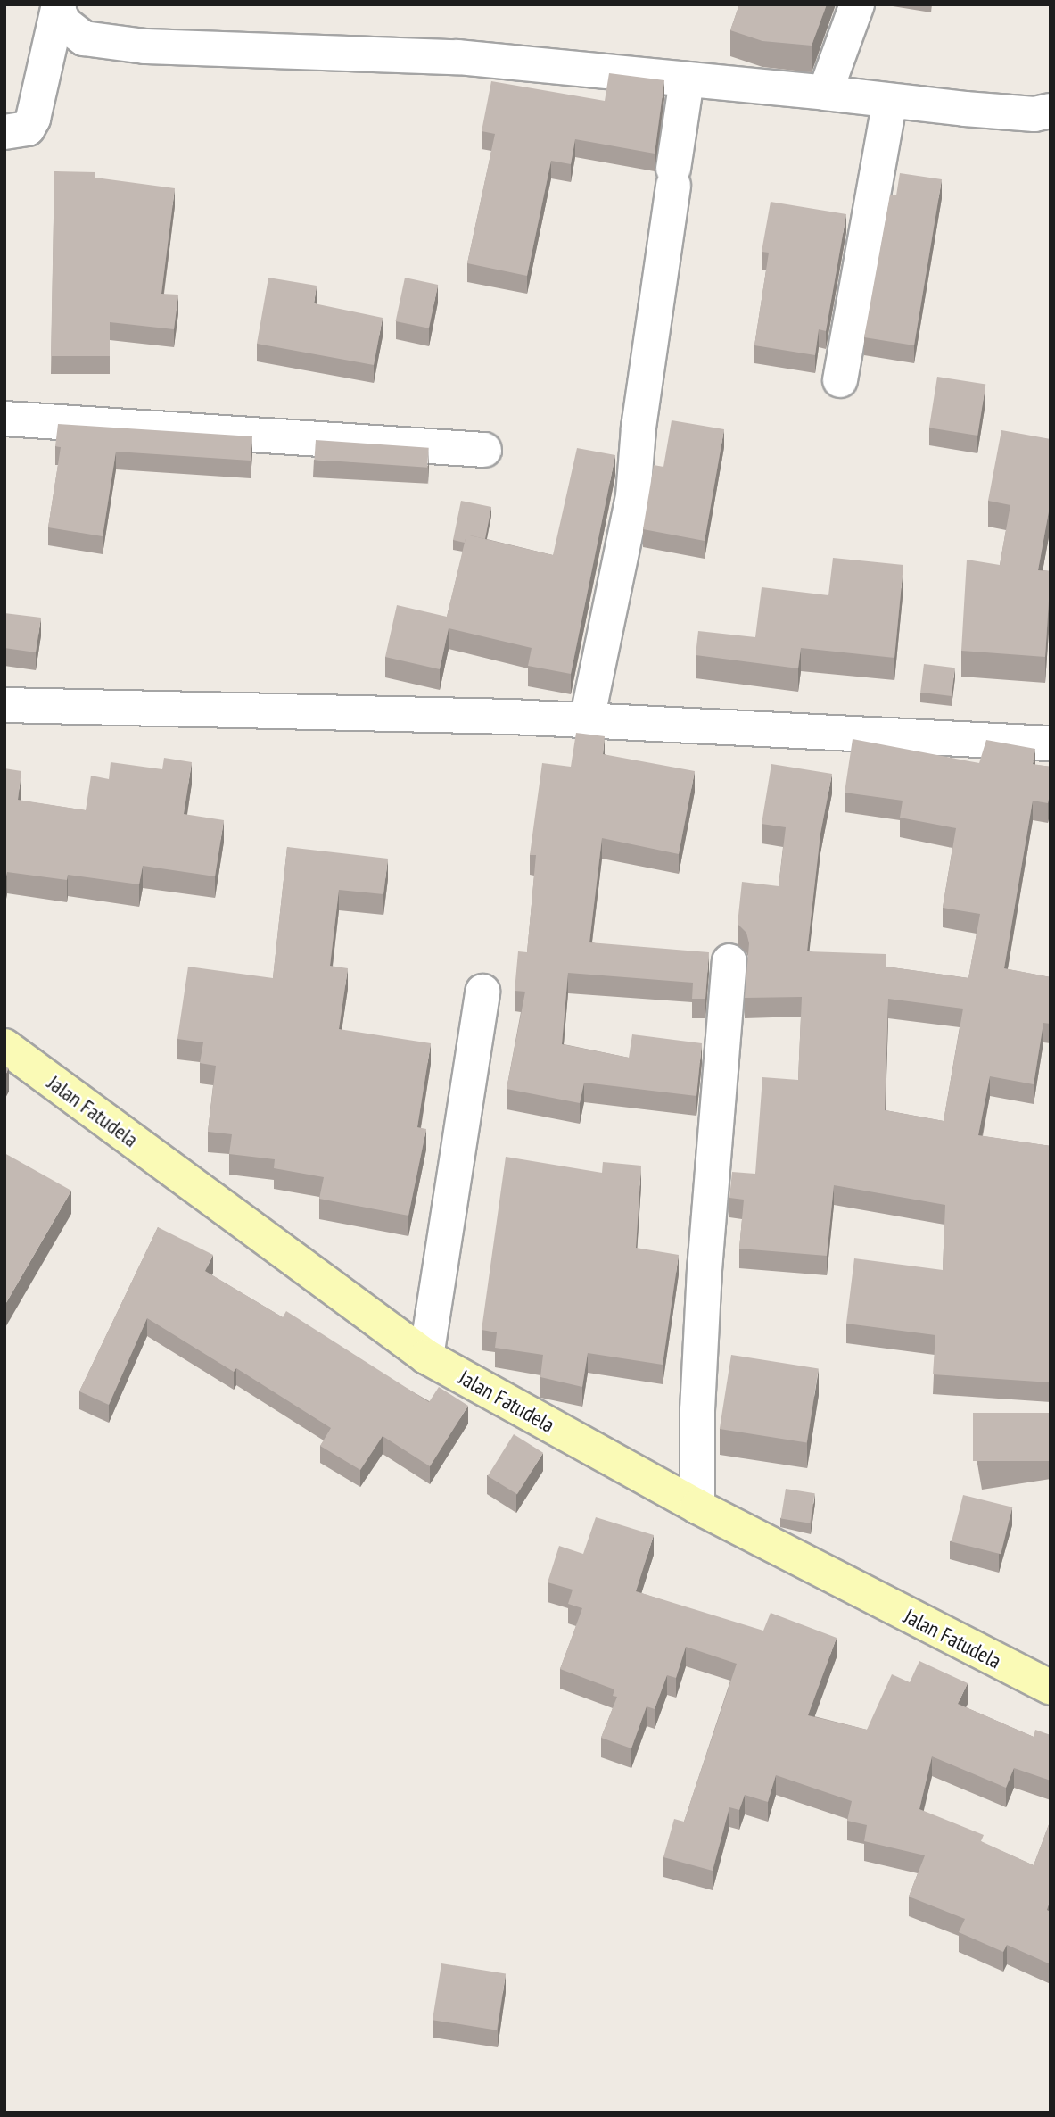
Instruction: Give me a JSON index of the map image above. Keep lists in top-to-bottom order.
{
  "streets": {
    "street": ["Jalan Fatudela"]
  }
}
